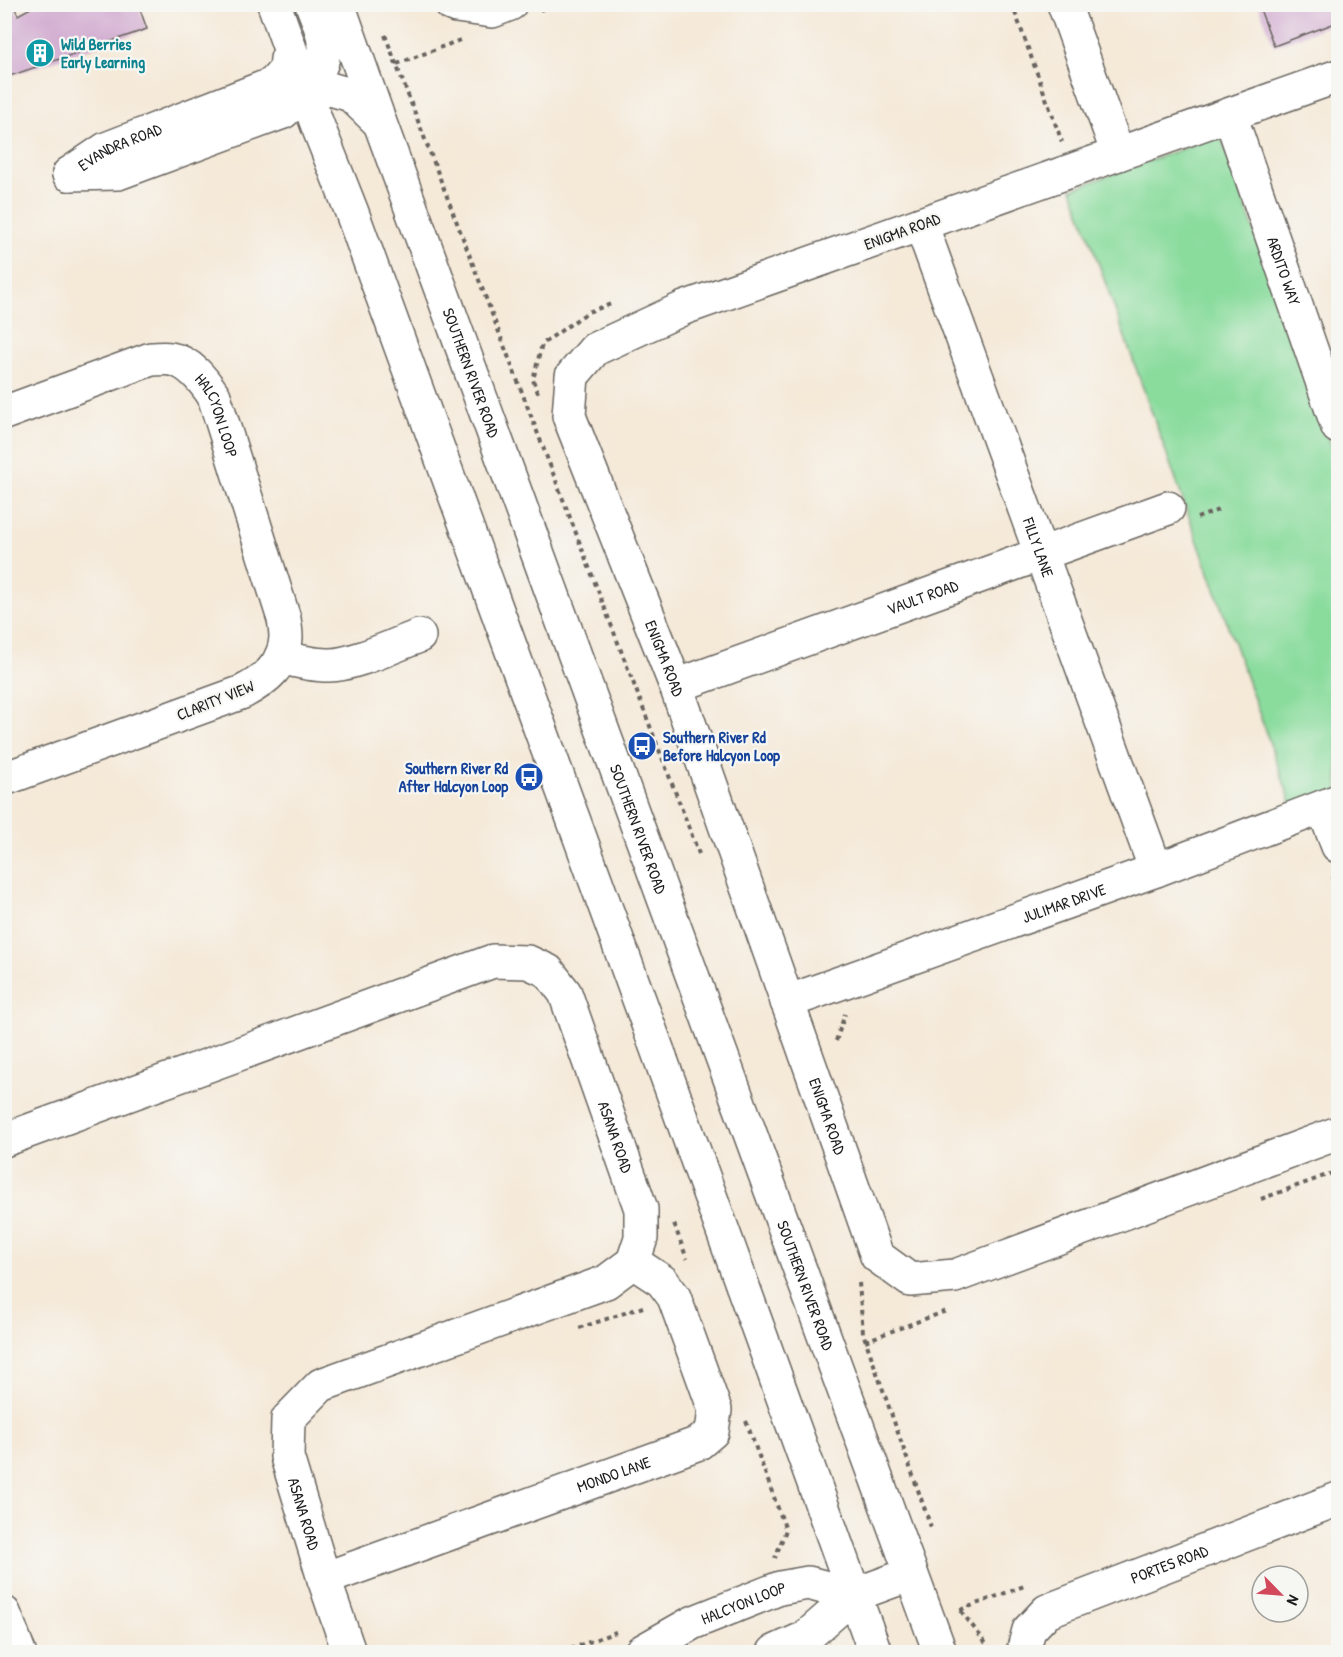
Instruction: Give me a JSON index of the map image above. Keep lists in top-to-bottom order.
{
  "streets": {
    "street": [
      "EVANDRA ROAD",
      "ENIGMA ROAD",
      "ARDITO WAY",
      "SOUTHERN RIVER ROAD",
      "HALCYON LOOP",
      "FILLY LANE",
      "VAULT ROAD",
      "CLARITY VIEW",
      "JULIMAR DRIVE",
      "ASANA ROAD",
      "MONDO LANE",
      "PORTES ROAD"
    ]
  },
  "crossings": [
    ["ENIGMA ROAD", "ARDITO WAY"],
    ["ENIGMA ROAD", "FILLY LANE"],
    ["ENIGMA ROAD", "VAULT ROAD"],
    ["ENIGMA ROAD", "JULIMAR DRIVE"],
    ["HALCYON LOOP", "CLARITY VIEW"],
    ["FILLY LANE", "VAULT ROAD"],
    ["FILLY LANE", "JULIMAR DRIVE"],
    ["ASANA ROAD", "MONDO LANE"]
  ],
  "places": {
    "building": ["Wild Berries Early Learning"],
    "bus stop": ["Southern River Rd Before Halcyon Loop", "Southern River Rd After Halcyon Loop"]
  },
  "north": "bottom right"
}
